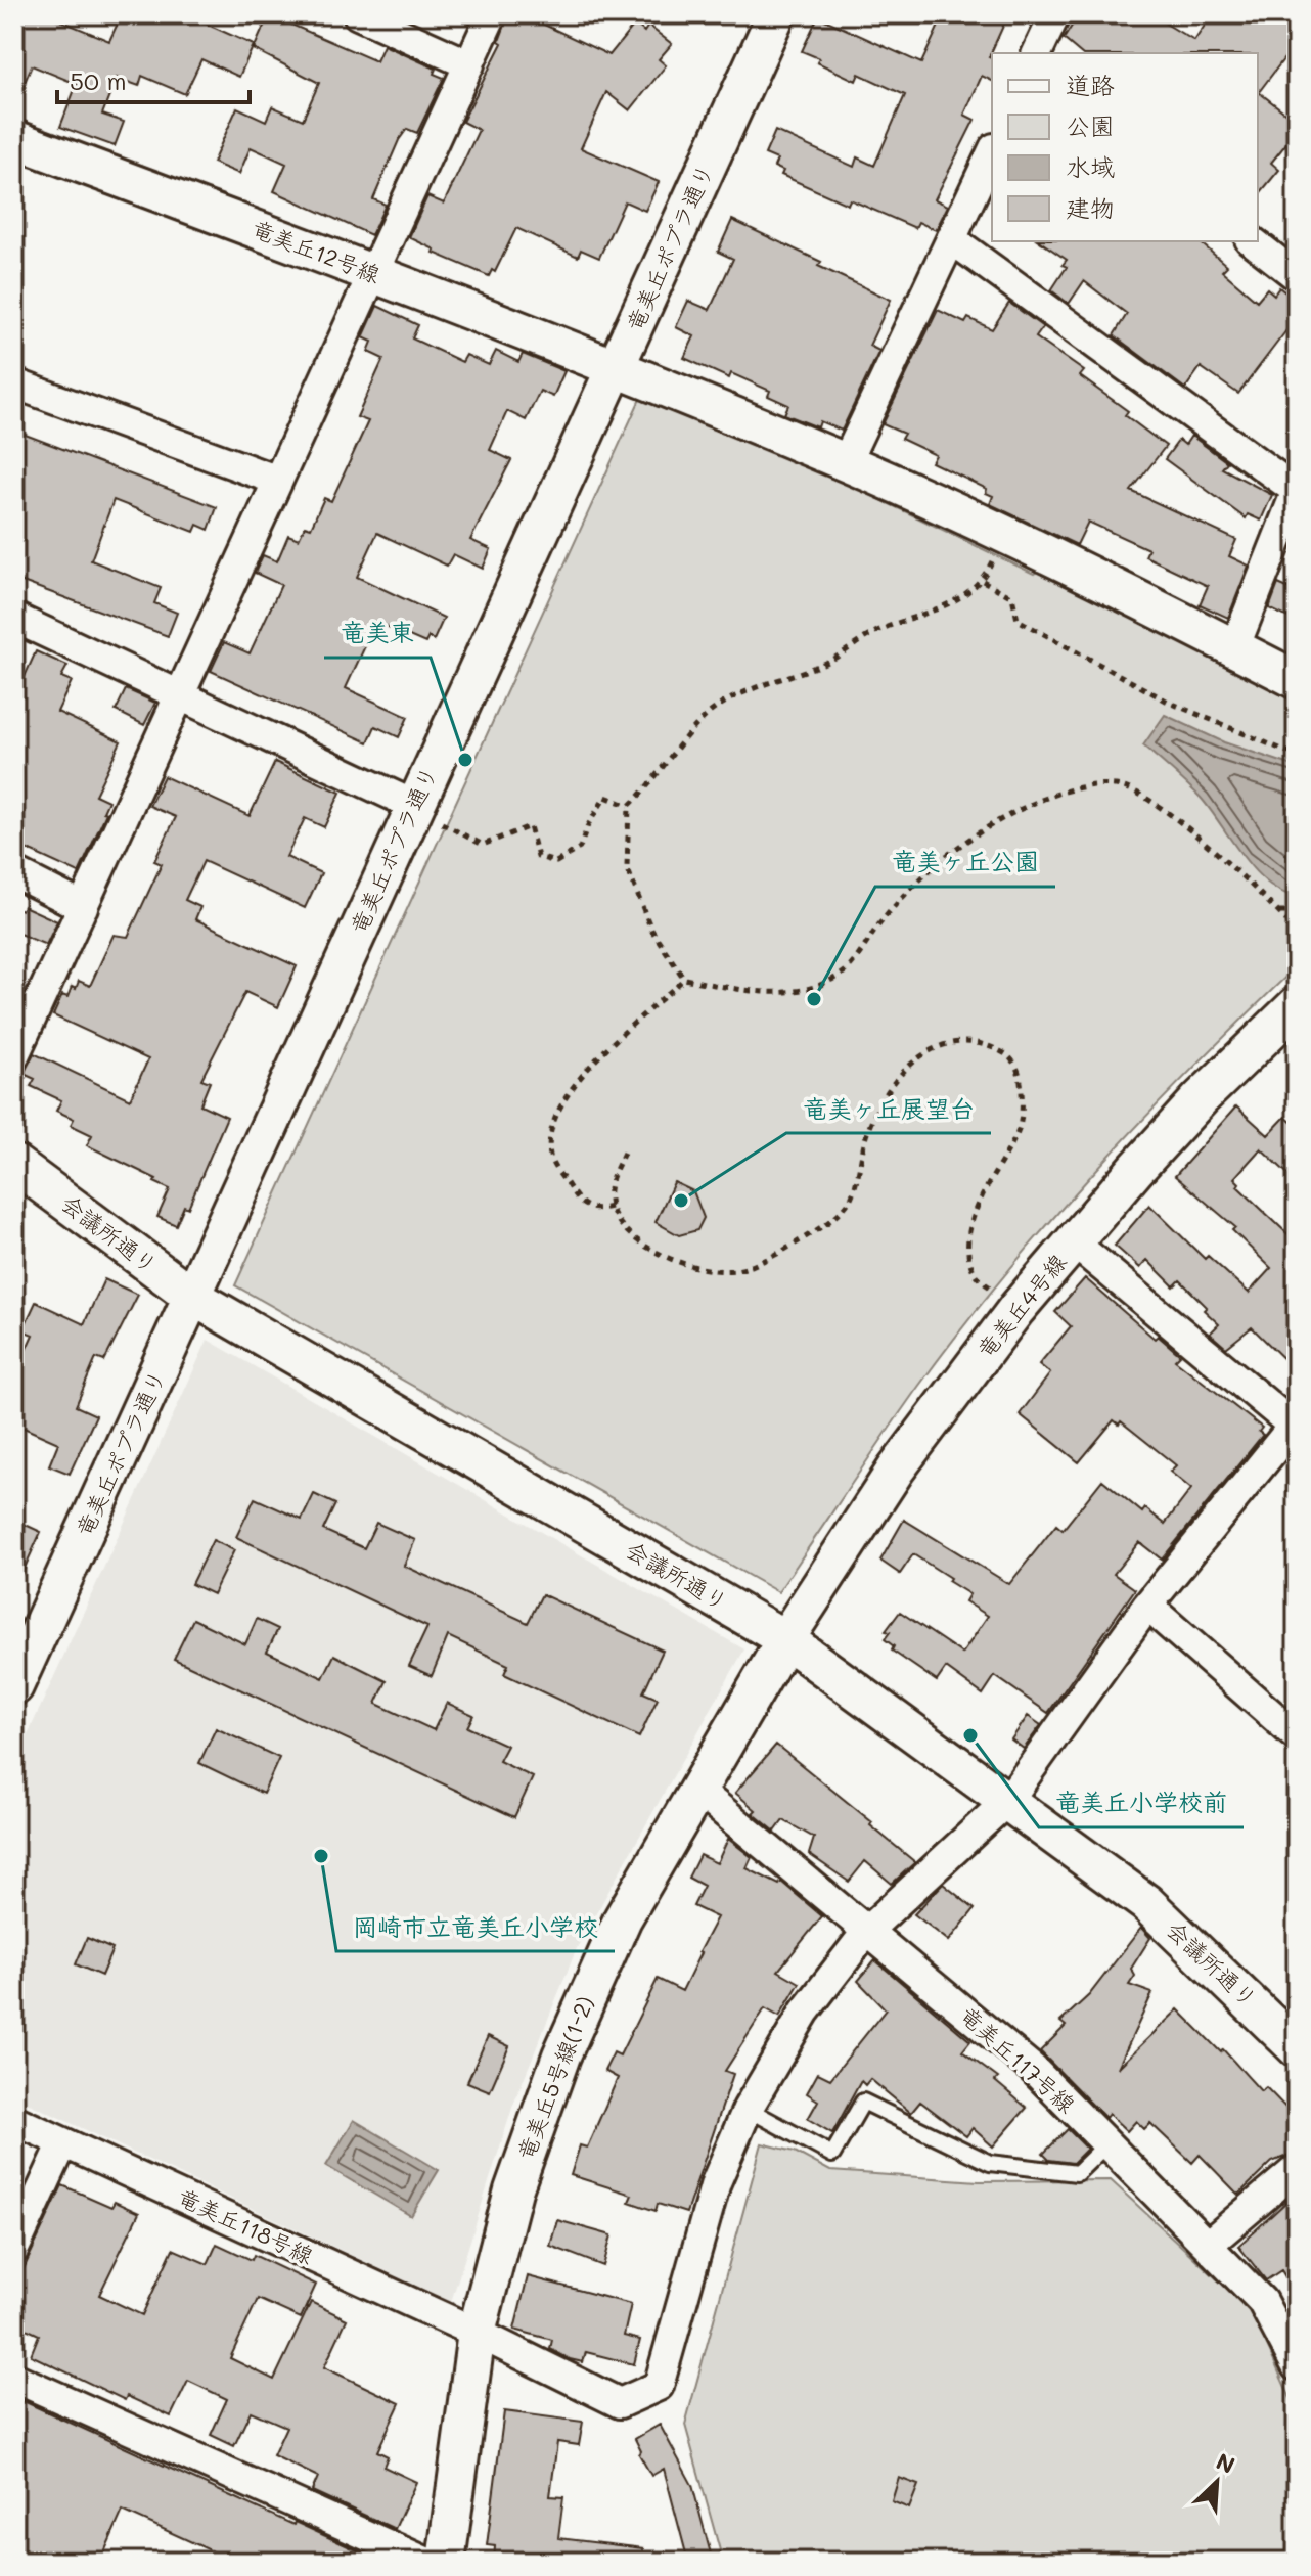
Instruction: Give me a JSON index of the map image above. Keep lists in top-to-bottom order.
{
  "streets": {
    "street": [
      "竜美丘ポプラ通り",
      "竜美丘12号線",
      "会議所通り",
      "竜美丘4号線",
      "竜美丘117号線",
      "竜美丘5号線(1-2)",
      "竜美丘118号線"
    ]
  },
  "crossings": [
    ["竜美丘ポプラ通り", "竜美丘12号線"],
    ["竜美丘ポプラ通り", "会議所通り"],
    ["会議所通り", "竜美丘4号線"],
    ["会議所通り", "竜美丘5号線(1-2)"],
    ["竜美丘4号線", "竜美丘5号線(1-2)"],
    ["竜美丘117号線", "竜美丘5号線(1-2)"],
    ["竜美丘5号線(1-2)", "竜美丘118号線"]
  ],
  "places": [
    "竜美東",
    "竜美ヶ丘公園",
    "竜美ヶ丘展望台",
    "竜美丘小学校前",
    "岡崎市立竜美丘小学校"
  ],
  "legend": [
    "道路",
    "公園",
    "水域",
    "建物"
  ],
  "scale_bar": "50 m",
  "north": "top right"
}
